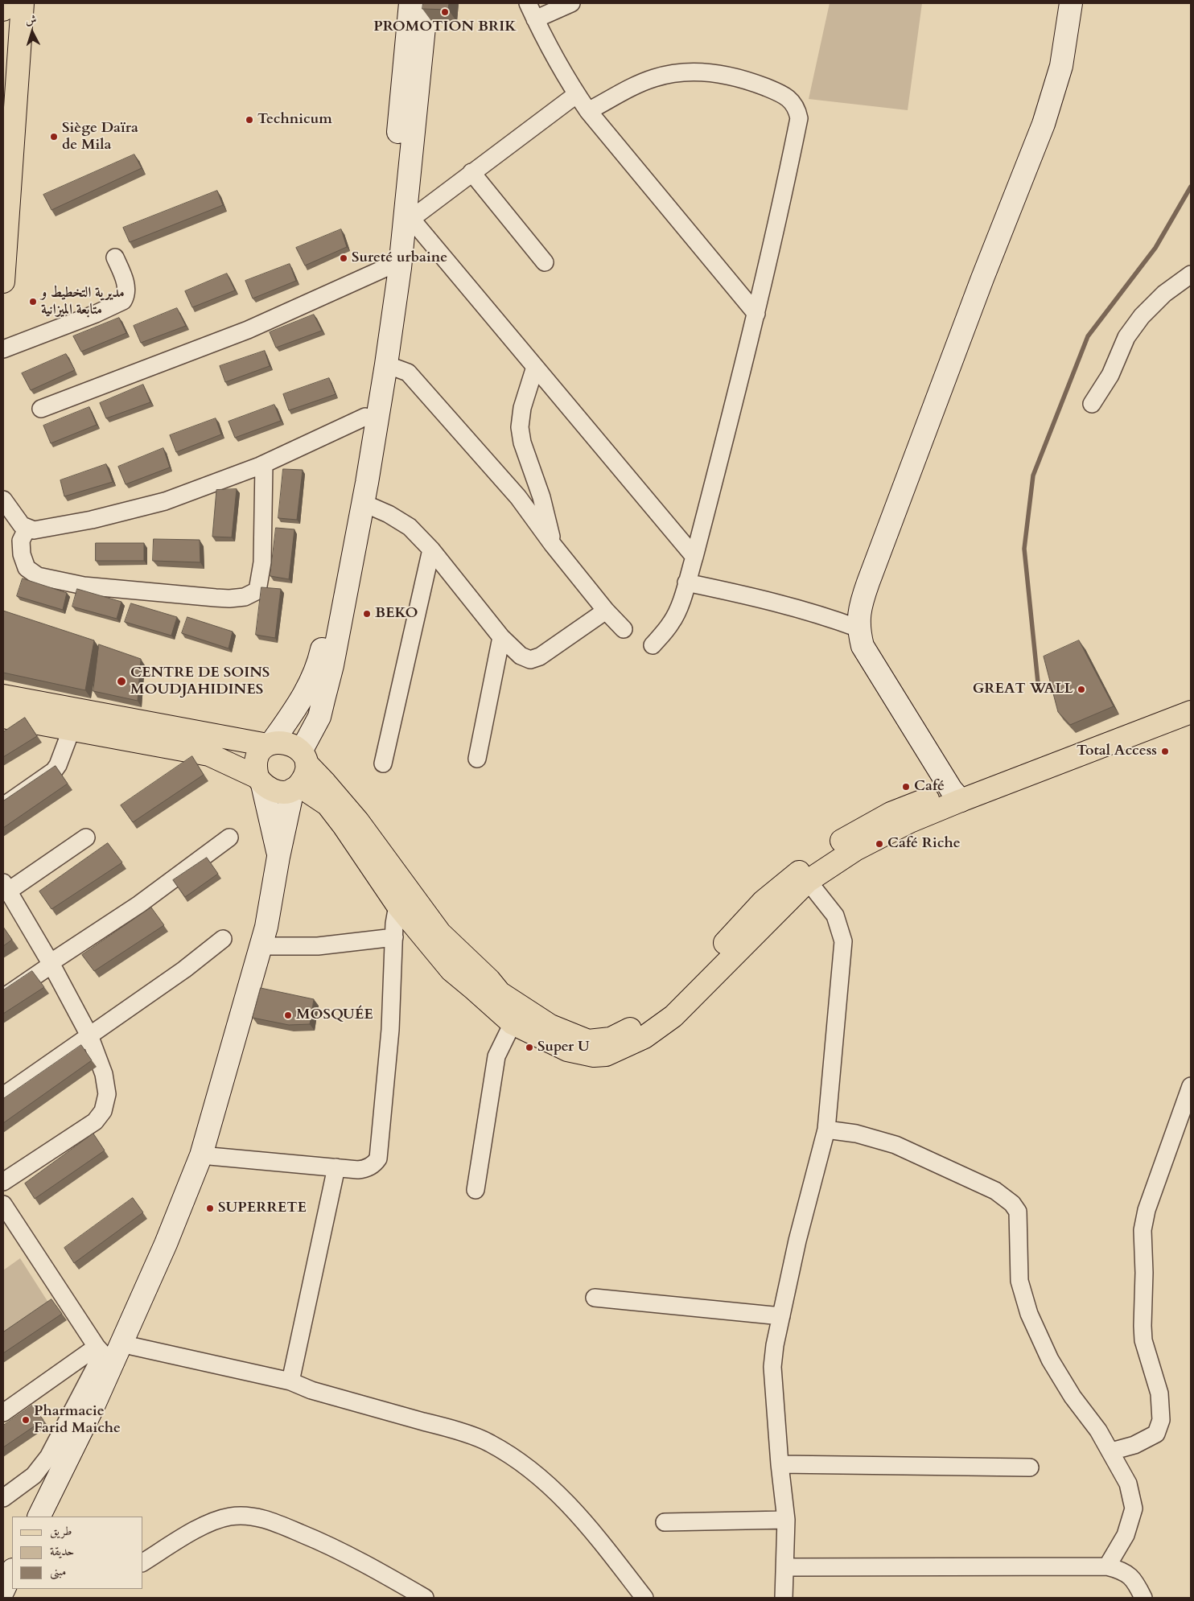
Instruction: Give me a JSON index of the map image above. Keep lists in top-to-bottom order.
{
  "places": [
    "PROMOTION BRIK",
    "Technicum",
    "Siège Daïra de Mila",
    "Sureté urbaine",
    "مديرية التخطيط و متابعة الميزانية",
    "BEKO",
    "CENTRE DE SOINS MOUDJAHIDINES",
    "GREAT WALL",
    "Total Access",
    "Café",
    "Café Riche",
    "MOSQUÉE",
    "Super U",
    "SUPERRETE",
    "Pharmacie Farid Maiche"
  ],
  "legend": ["طريق", "حديقة", "مبنى"],
  "north": "top"
}
